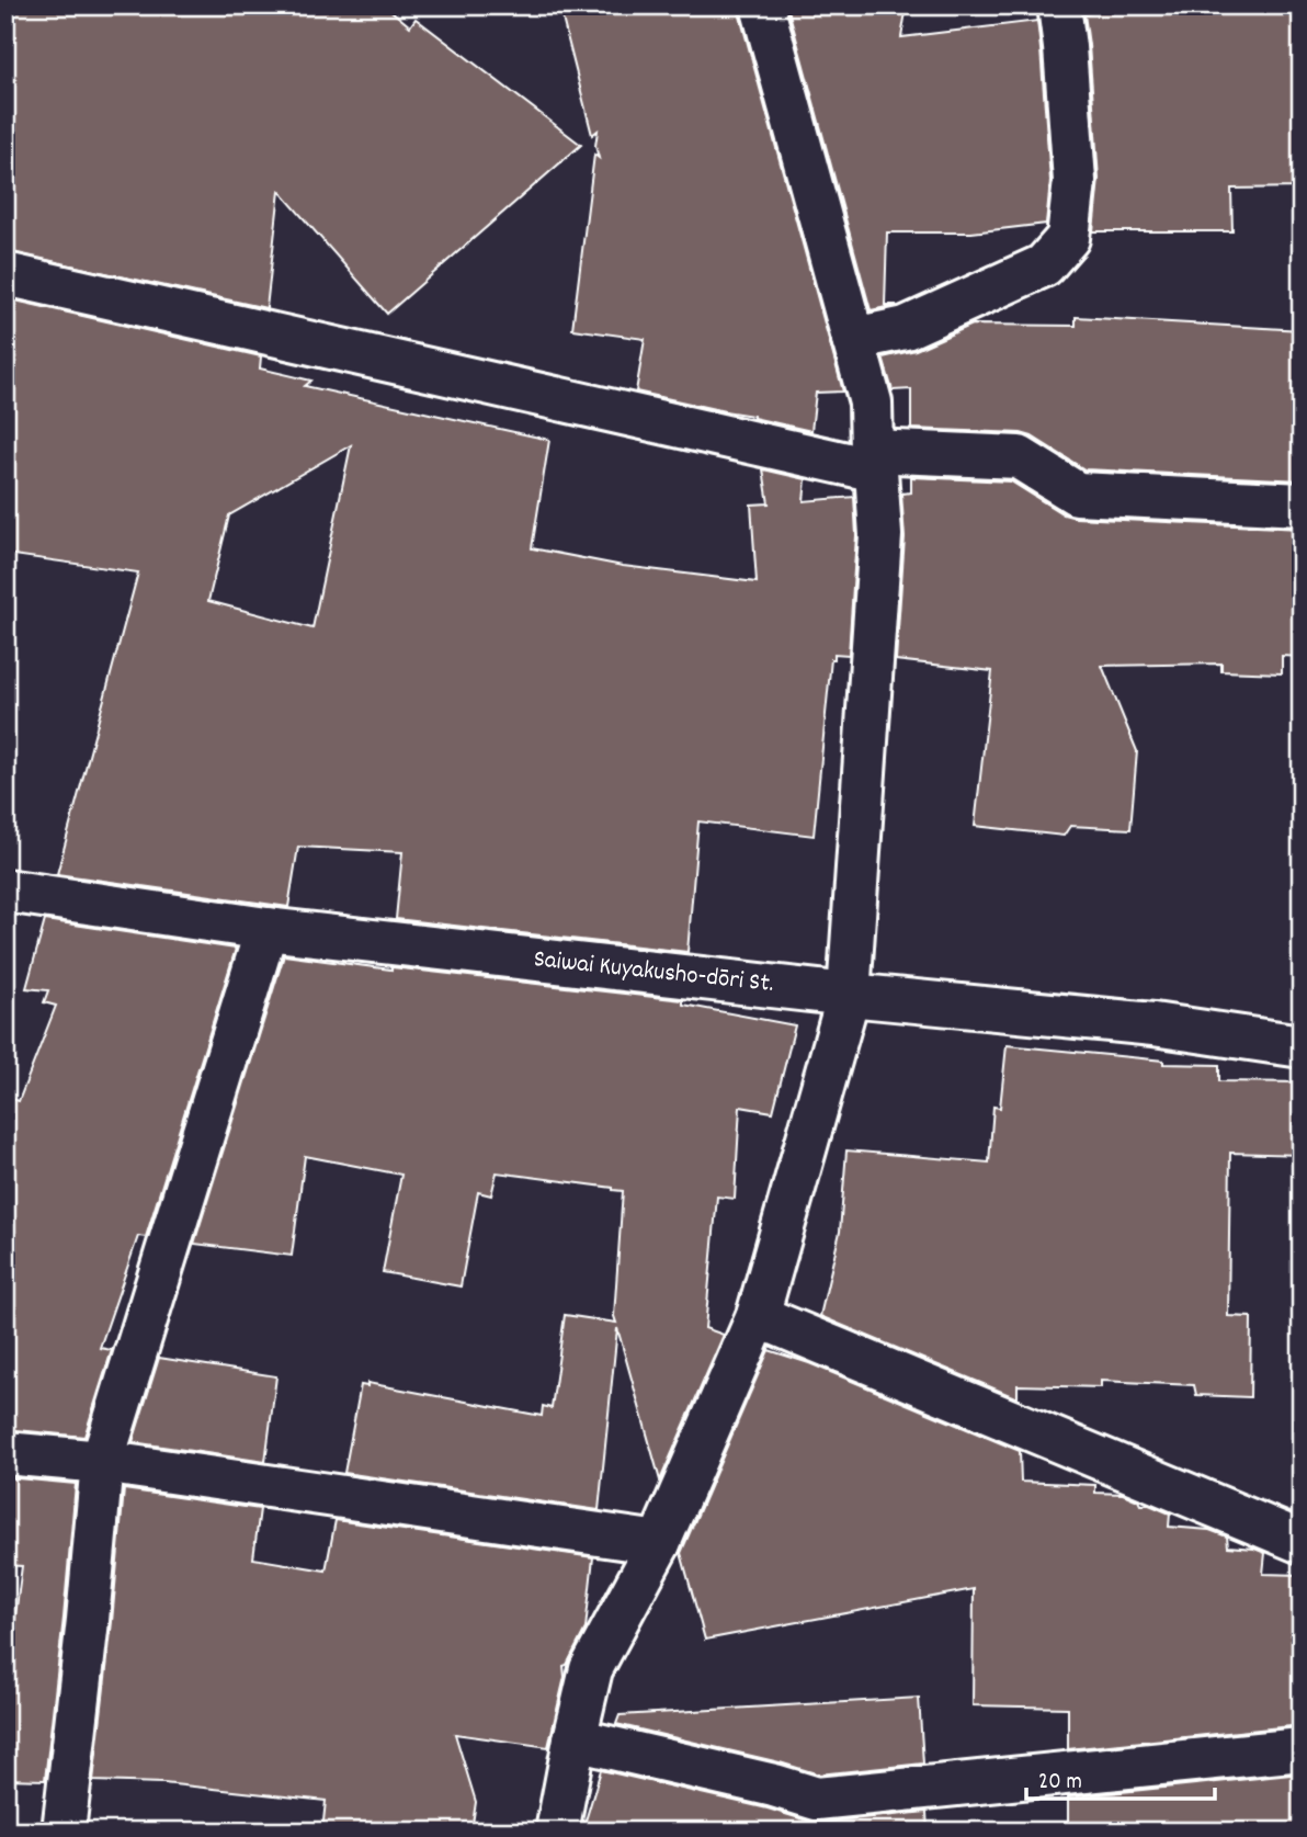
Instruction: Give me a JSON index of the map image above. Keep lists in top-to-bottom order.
{
  "streets": {
    "street": ["Saiwai Kuyakusho-dōri St."]
  },
  "scale_bar": "20 m"
}
